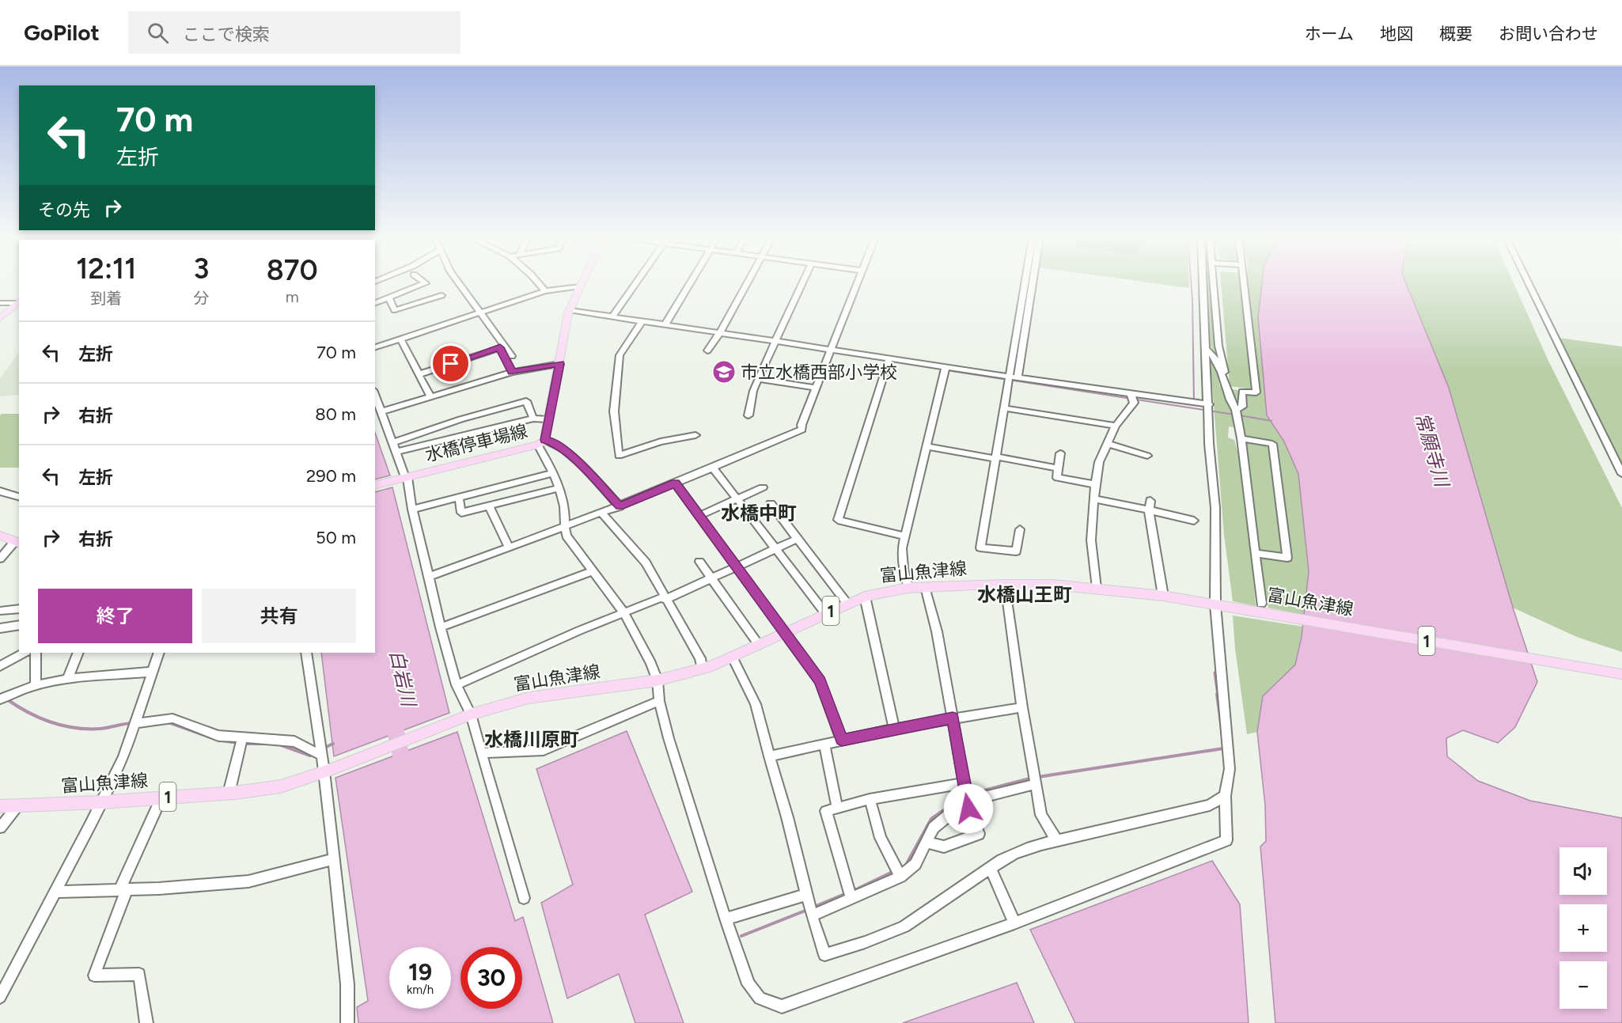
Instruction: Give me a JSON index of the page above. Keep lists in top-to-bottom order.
{
  "streets": {
    "main road": ["水橋停車場線", "富山魚津線", "1"]
  },
  "districts": ["水橋中町", "水橋山王町", "水橋川原町"],
  "water": ["常願寺川", "白岩川"],
  "places": {
    "school or university": ["市立水橋西部小学校"]
  },
  "page": {
    "header": "GoPilot",
    "search": "ここで検索",
    "nav": [
      "ホーム",
      "地図",
      "概要",
      "お問い合わせ"
    ],
    "turn": ["70 m", "左折"],
    "then": "その先",
    "eta": [
      "12:11",
      "到着",
      "3",
      "分",
      "870",
      "m"
    ],
    "list": [
      {
        "name": "左折",
        "value": "70 m"
      },
      {
        "name": "右折",
        "value": "80 m"
      },
      {
        "name": "左折",
        "value": "290 m"
      },
      {
        "name": "右折",
        "value": "50 m"
      }
    ],
    "buttons": ["終了", "共有"],
    "map_buttons": ["+", "−"],
    "speed": "19 km/h",
    "limit": "30"
  }
}
